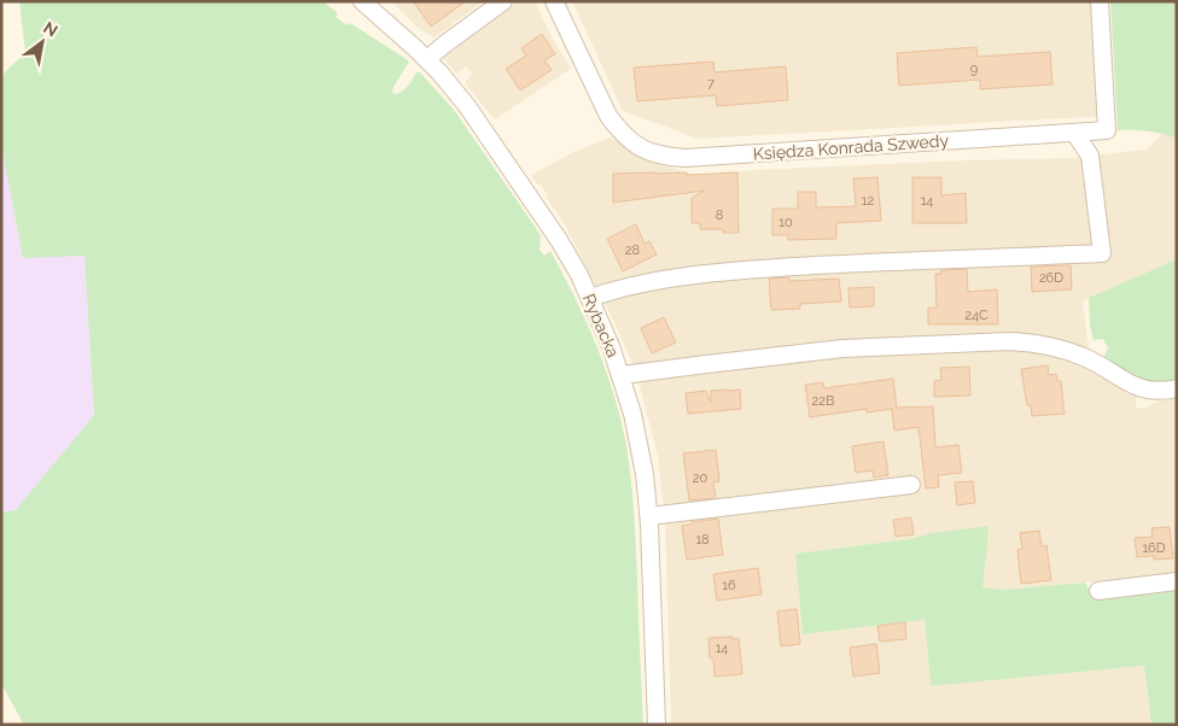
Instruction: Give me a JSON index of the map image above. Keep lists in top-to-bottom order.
{
  "streets": {
    "street": ["Księdza Konrada Szwedy", "Rybacka"]
  },
  "house_numbers": [
    "9",
    "7",
    "12",
    "14",
    "8",
    "10",
    "28",
    "26D",
    "24C",
    "22B",
    "20",
    "18",
    "16D",
    "16",
    "14"
  ],
  "north": "top right"
}
